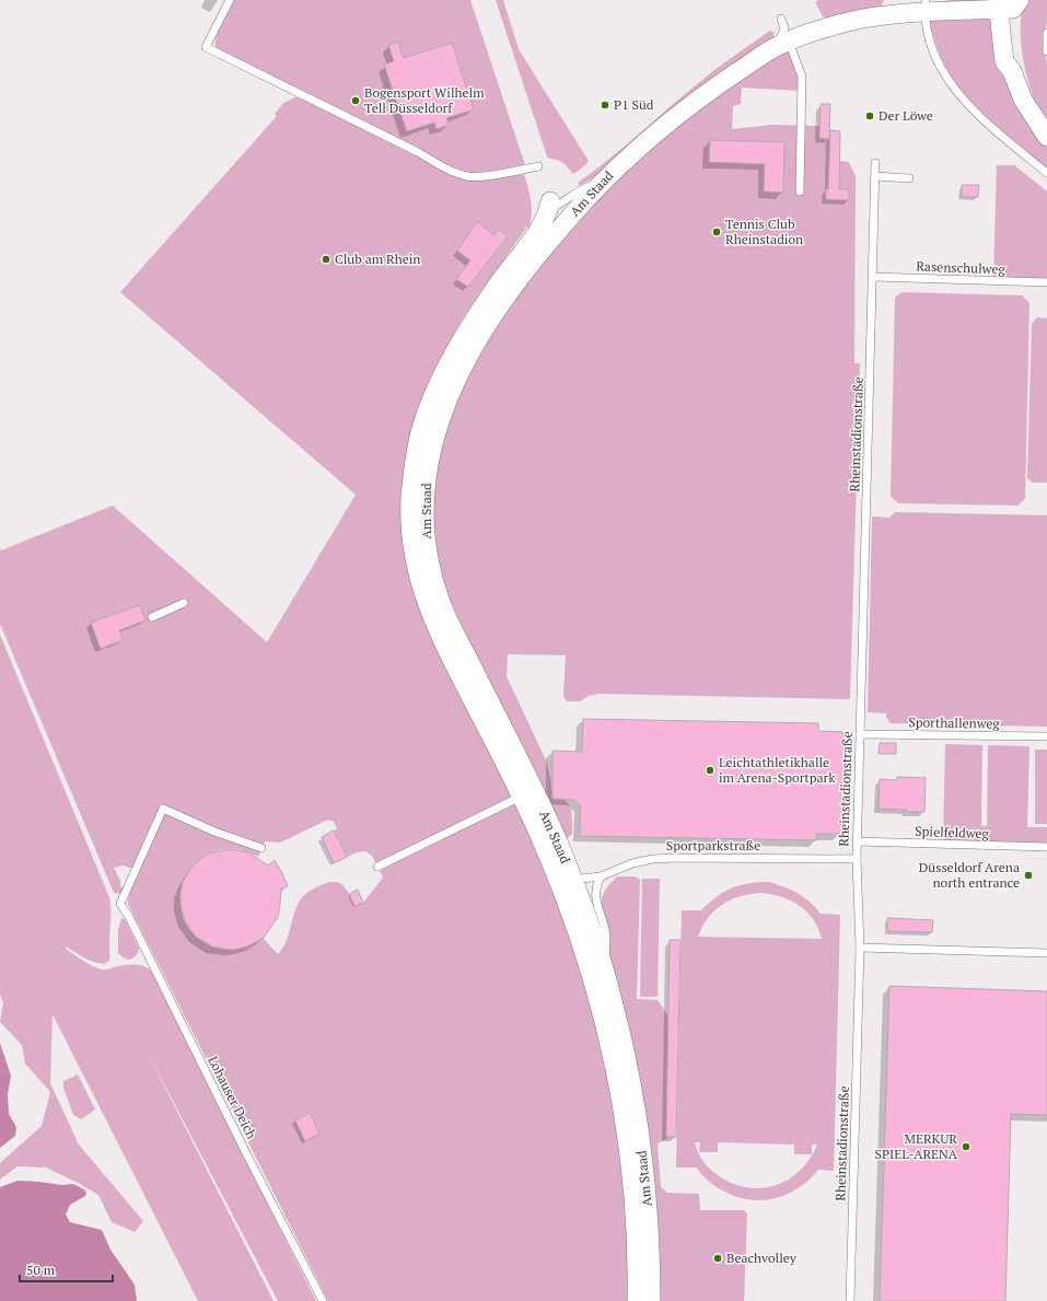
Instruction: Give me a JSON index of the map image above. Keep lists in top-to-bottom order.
{
  "streets": {
    "street": ["Am Staad"],
    "lane": [
      "Rasenschulweg",
      "Rheinstadionstraße",
      "Sporthallenweg",
      "Spielfeldweg",
      "Sportparkstraße",
      "Lohauser Deich"
    ]
  },
  "crossings": [
    ["Am Staad", "Sportparkstraße"],
    ["Rasenschulweg", "Rheinstadionstraße"],
    ["Rheinstadionstraße", "Sporthallenweg"],
    ["Rheinstadionstraße", "Spielfeldweg"],
    ["Rheinstadionstraße", "Sportparkstraße"]
  ],
  "places": [
    "Bogensport Wilhelm Tell Düsseldorf",
    "P1 Süd",
    "Der Löwe",
    "Tennis Club Rheinstadion",
    "Club am Rhein",
    "Leichtathletikhalle im Arena-Sportpark",
    "Düsseldorf Arena north entrance",
    "MERKUR SPIEL-ARENA",
    "Beachvolley"
  ],
  "scale_bar": "50 m"
}
